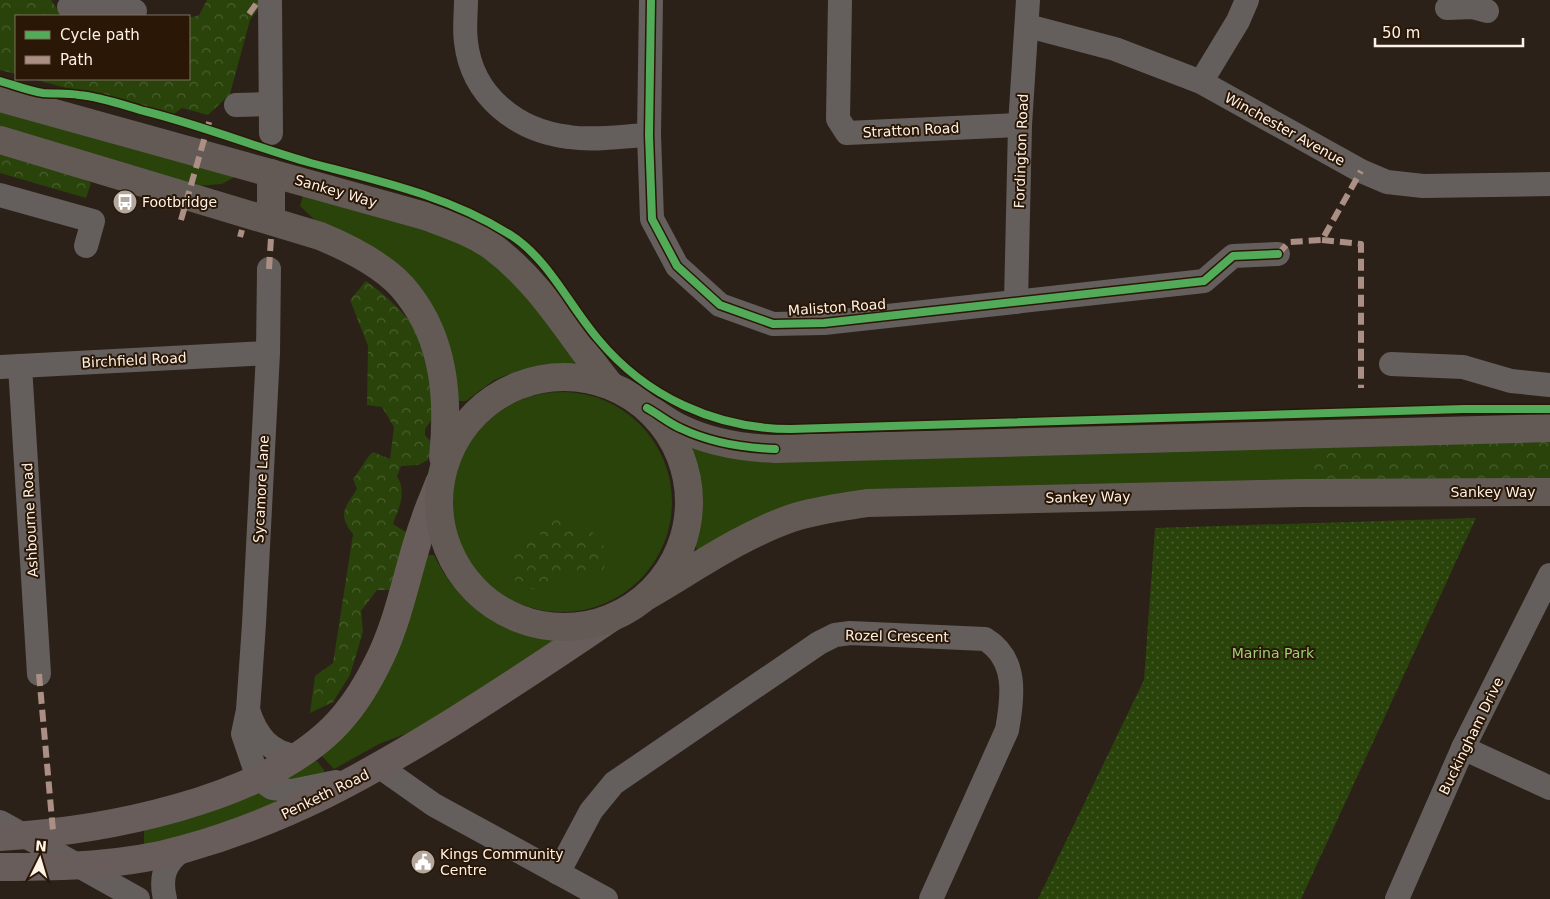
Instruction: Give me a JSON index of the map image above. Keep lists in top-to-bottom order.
{
  "streets": {
    "highway": ["Sankey Way"],
    "main road": ["Penketh Road"],
    "street": [
      "Winchester Avenue",
      "Stratton Road",
      "Fordington Road",
      "Maliston Road",
      "Birchfield Road",
      "Sycamore Lane",
      "Ashbourne Road",
      "Rozel Crescent",
      "Buckingham Drive"
    ]
  },
  "crossings": [
    ["Winchester Avenue", "Fordington Road"],
    ["Stratton Road", "Fordington Road"],
    ["Fordington Road", "Maliston Road"],
    ["Birchfield Road", "Sycamore Lane"],
    ["Birchfield Road", "Ashbourne Road"]
  ],
  "parks": ["Marina Park"],
  "places": {
    "bus stop": ["Footbridge"],
    "public building": ["Kings Community Centre"]
  },
  "legend": ["Cycle path", "Path"],
  "scale_bar": "50 m",
  "north": "top"
}
